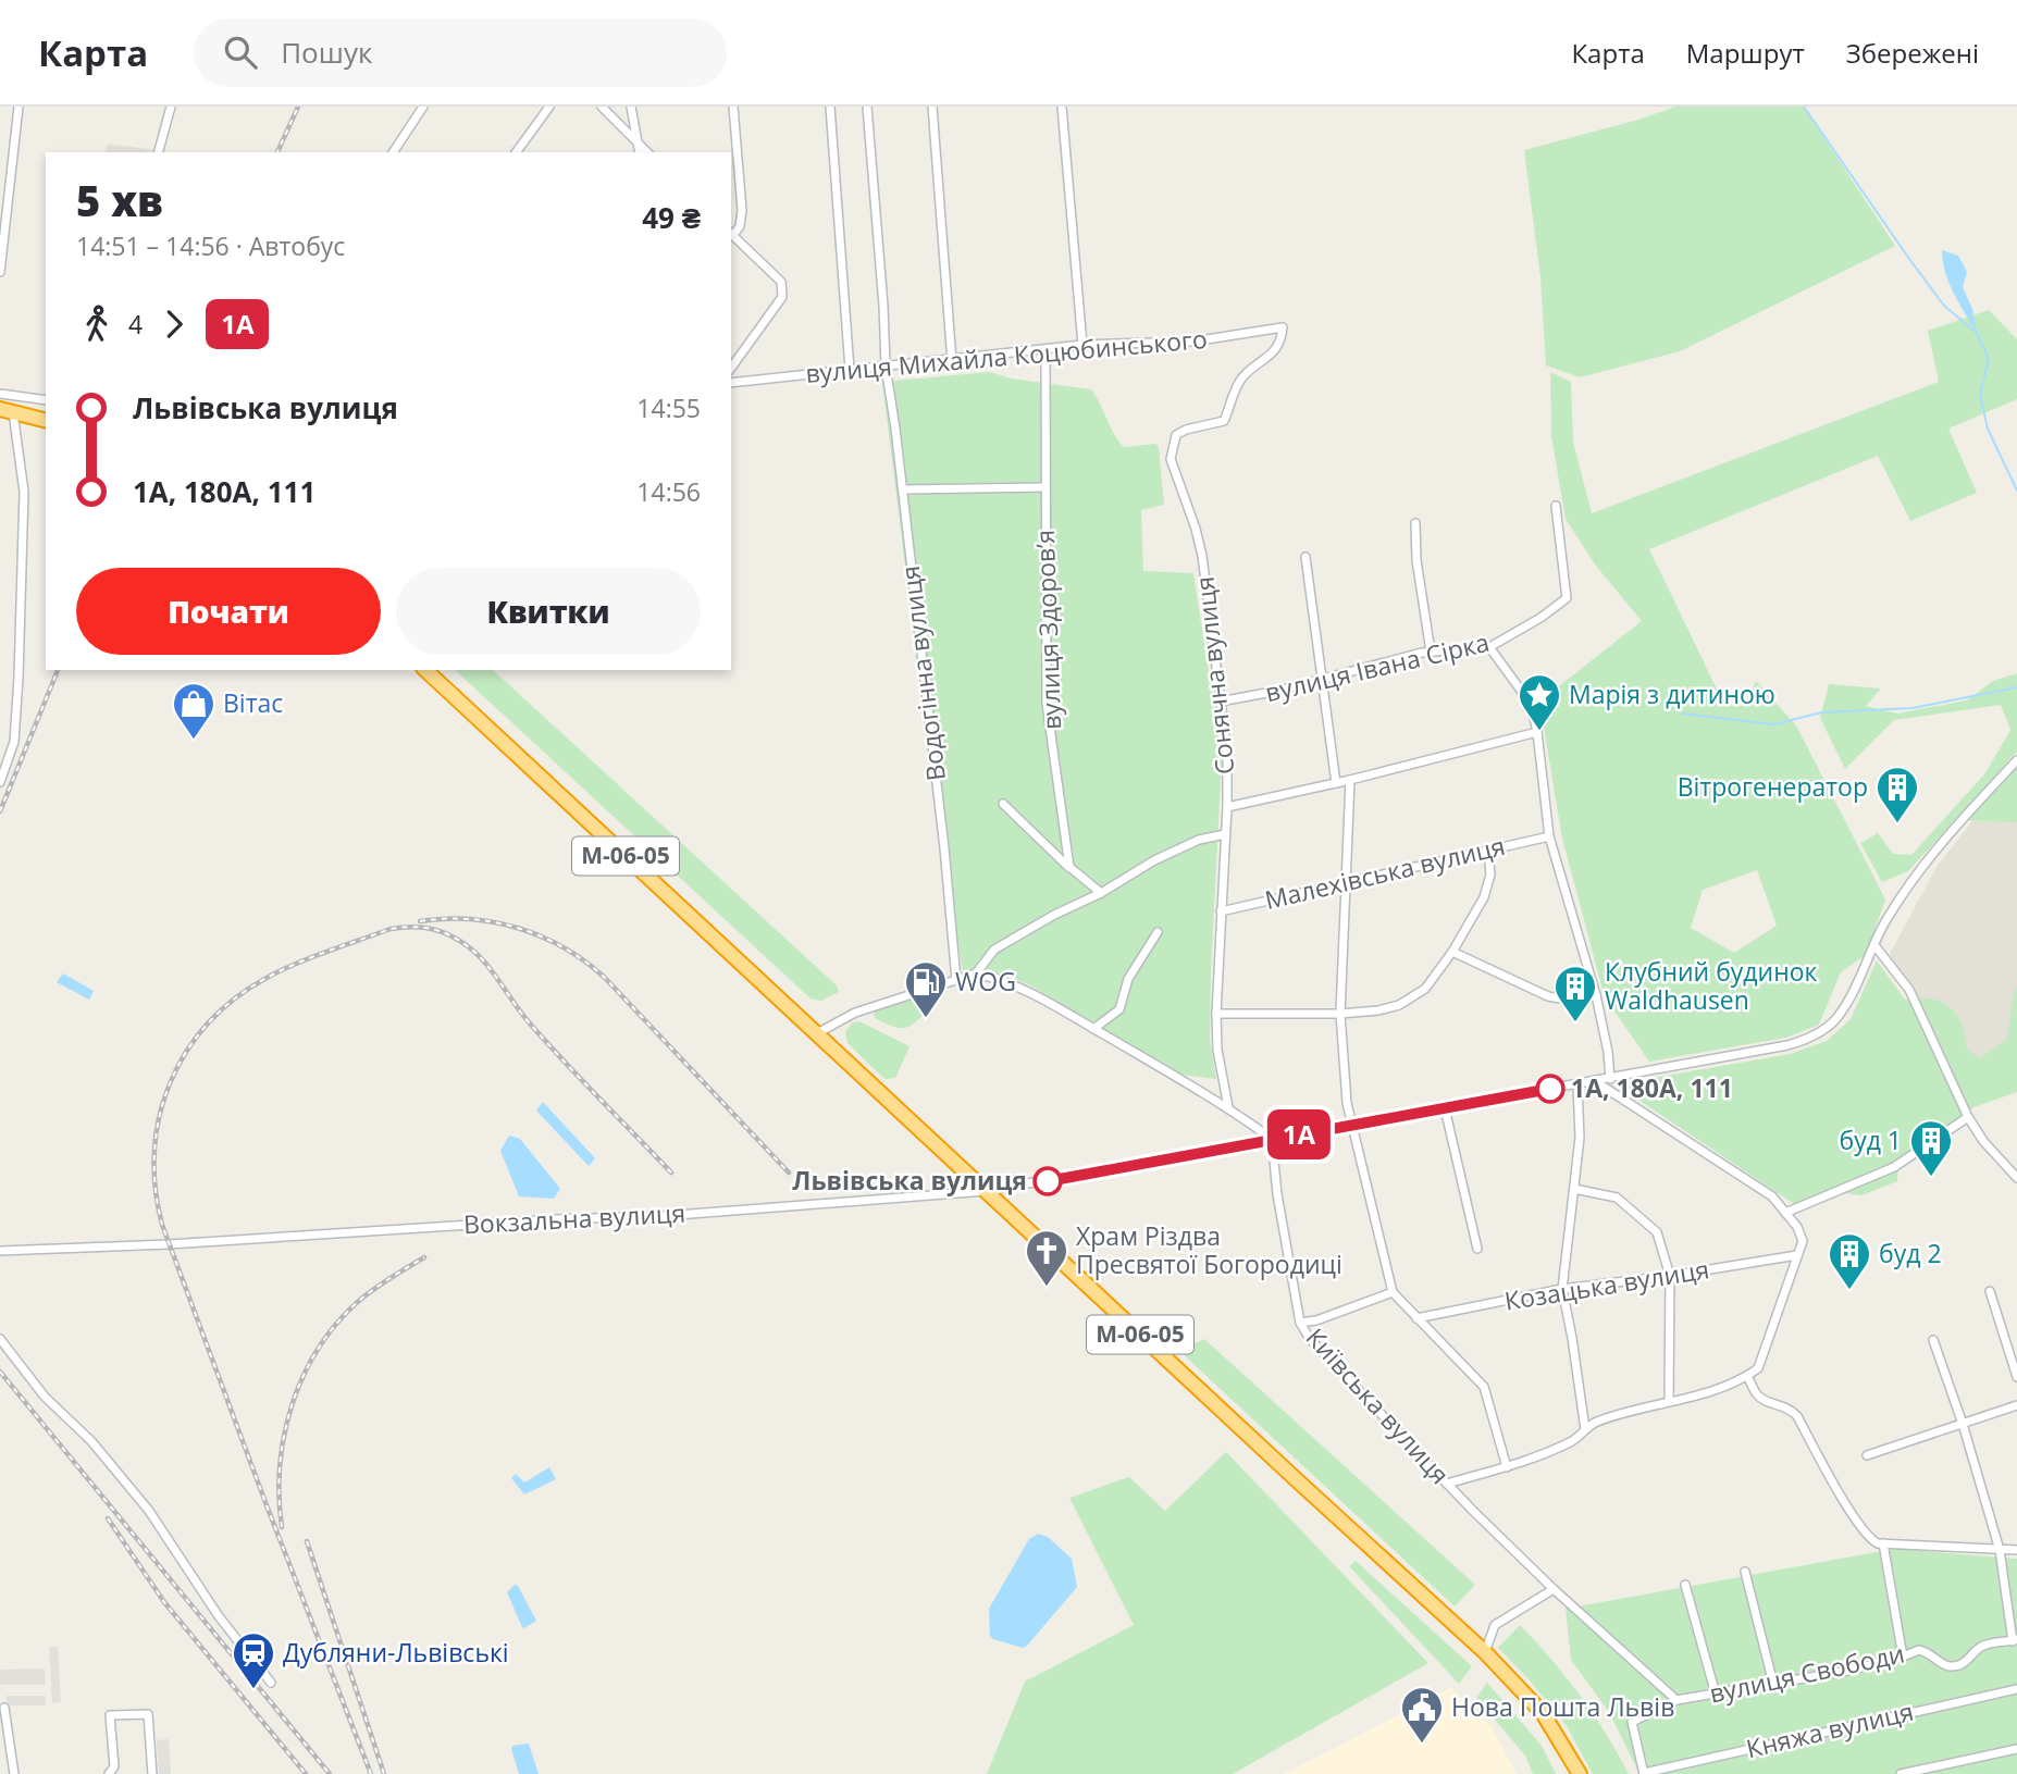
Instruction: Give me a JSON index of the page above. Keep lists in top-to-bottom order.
{
  "streets": {
    "highway": ["М-06-05"],
    "street": [
      "вулиця Михайла Коцюбинського",
      "вулиця Здоровʼя",
      "вулиця Івана Сірка",
      "Водогінна вулиця",
      "Сонячна вулиця",
      "Малехівська вулиця",
      "Вокзальна вулиця",
      "Козацька вулиця",
      "Київська вулиця",
      "вулиця Свободи",
      "Княжа вулиця"
    ]
  },
  "crossings": [
    ["вулиця Михайла Коцюбинського", "вулиця Здоровʼя"],
    ["вулиця Михайла Коцюбинського", "Водогінна вулиця"],
    ["вулиця Михайла Коцюбинського", "Сонячна вулиця"],
    ["вулиця Івана Сірка", "Сонячна вулиця"],
    ["Сонячна вулиця", "Малехівська вулиця"],
    ["М-06-05", "Вокзальна вулиця"],
    ["Вокзальна вулиця", "Київська вулиця"],
    ["Київська вулиця", "вулиця Свободи"]
  ],
  "places": {
    "place": ["Марія з дитиною"],
    "shop": ["Вітас"],
    "building": [
      "Вітрогенератор",
      "Клубний будинок Waldhausen",
      "буд 1",
      "буд 2"
    ],
    "fuel station": ["WOG"],
    "other": ["1А, 180А, 111", "Львівська вулиця"],
    "church": ["Храм Різдва Пресвятої Богородиці"],
    "station": ["Дубляни-Львівські"],
    "public building": ["Нова Пошта Львів"]
  },
  "lines": ["bus line 1А"],
  "page": {
    "header": "Карта",
    "search": "Пошук",
    "nav": ["Карта", "Маршрут", "Збережені"],
    "on_map": "1А",
    "heading": ["5 хв", "14:51 – 14:56 · Автобус", "49 ₴"],
    "legs": ["4", "1А"],
    "list": [
      {
        "name": "Львівська вулиця",
        "value": "14:55"
      },
      {
        "name": "1А, 180А, 111",
        "value": "14:56"
      }
    ],
    "buttons": ["Почати", "Квитки"]
  }
}
